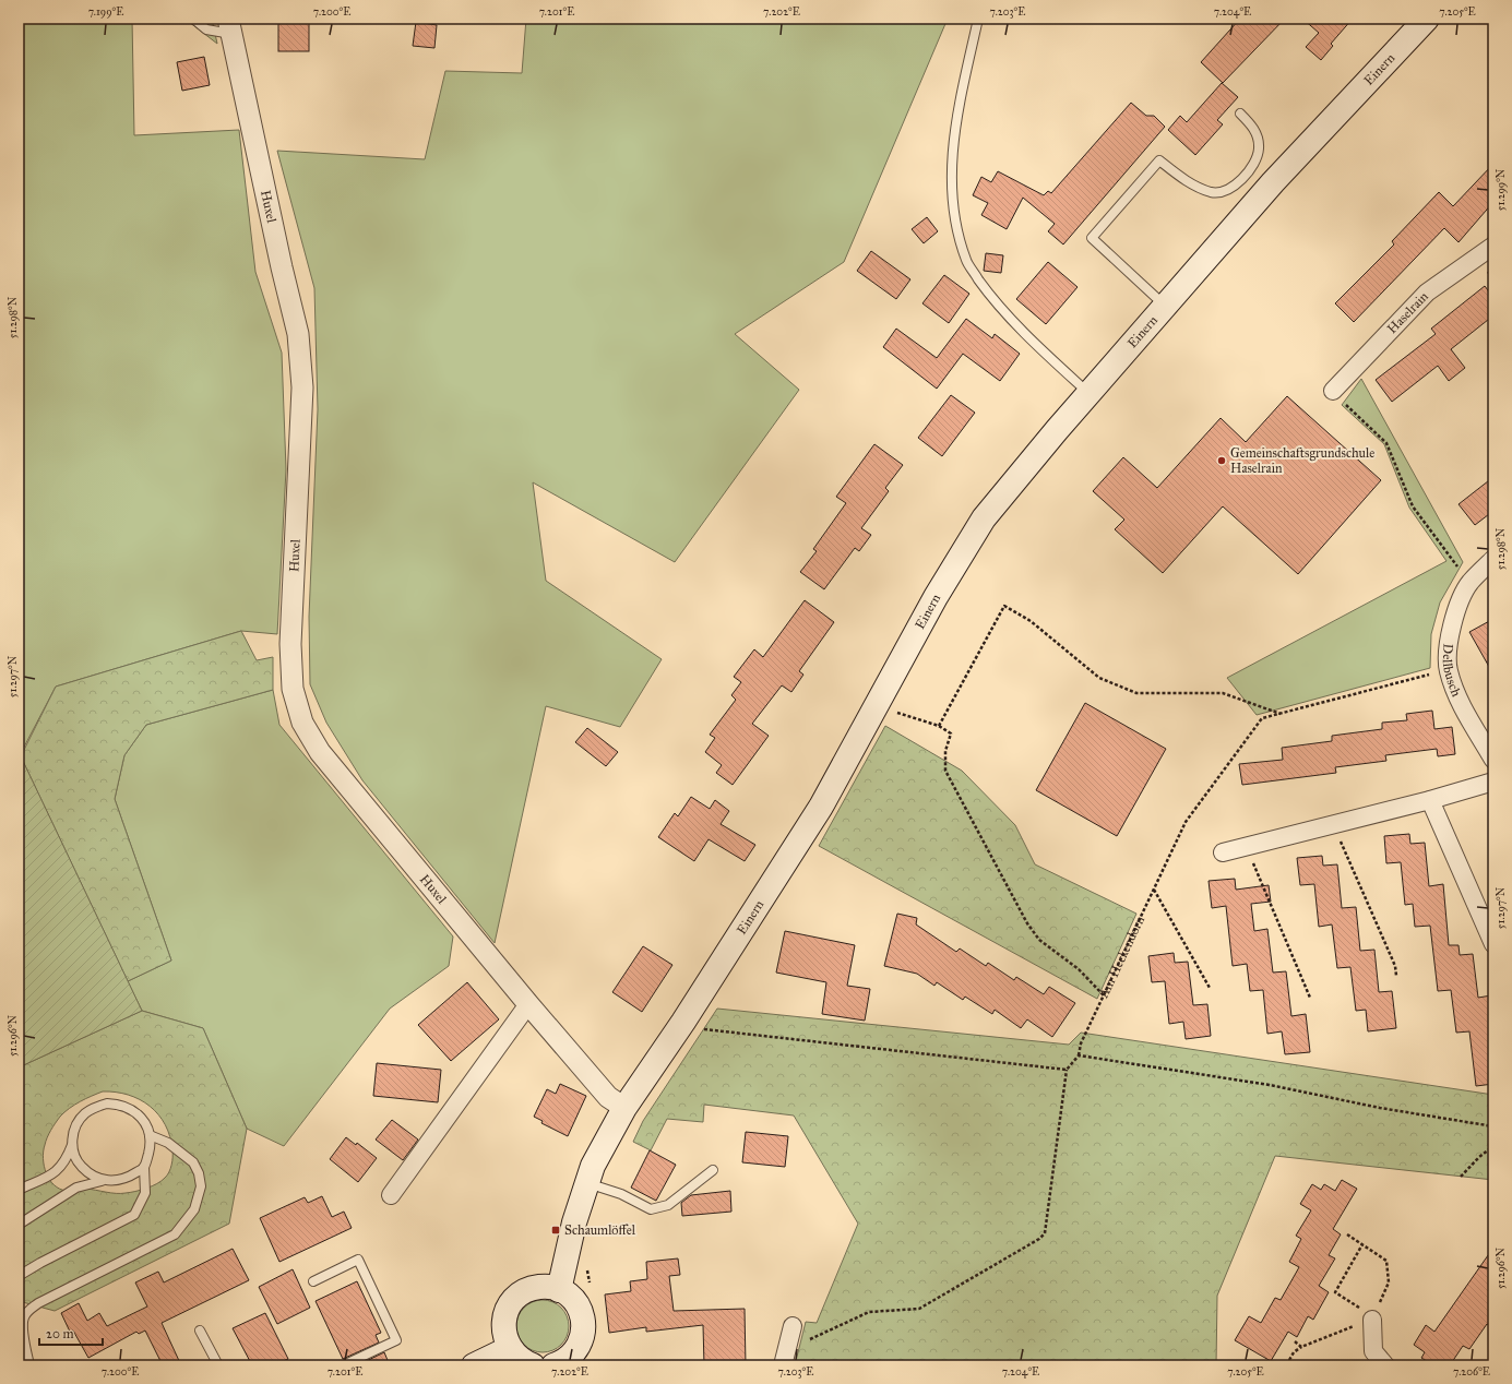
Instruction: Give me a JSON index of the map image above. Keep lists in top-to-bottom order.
{
  "streets": {
    "main road": ["Einern"],
    "street": ["Huxel", "Haselrain", "Dellbusch"],
    "path": ["Am Heckendorn"]
  },
  "crossings": [
    ["Einern", "Huxel"],
    ["Dellbusch", "Am Heckendorn"]
  ],
  "places": {
    "other": ["Gemeinschaftsgrundschule Haselrain"],
    "transit": ["Schaumlöffel"]
  },
  "scale_bar": "20 m",
  "coordinates": [
    "7.199°E",
    "7.200°E",
    "7.201°E",
    "7.202°E",
    "7.203°E",
    "7.204°E",
    "7.205°E",
    "51.299°N",
    "51.298°N",
    "51.297°N",
    "51.296°N",
    "7.206°E"
  ]
}
